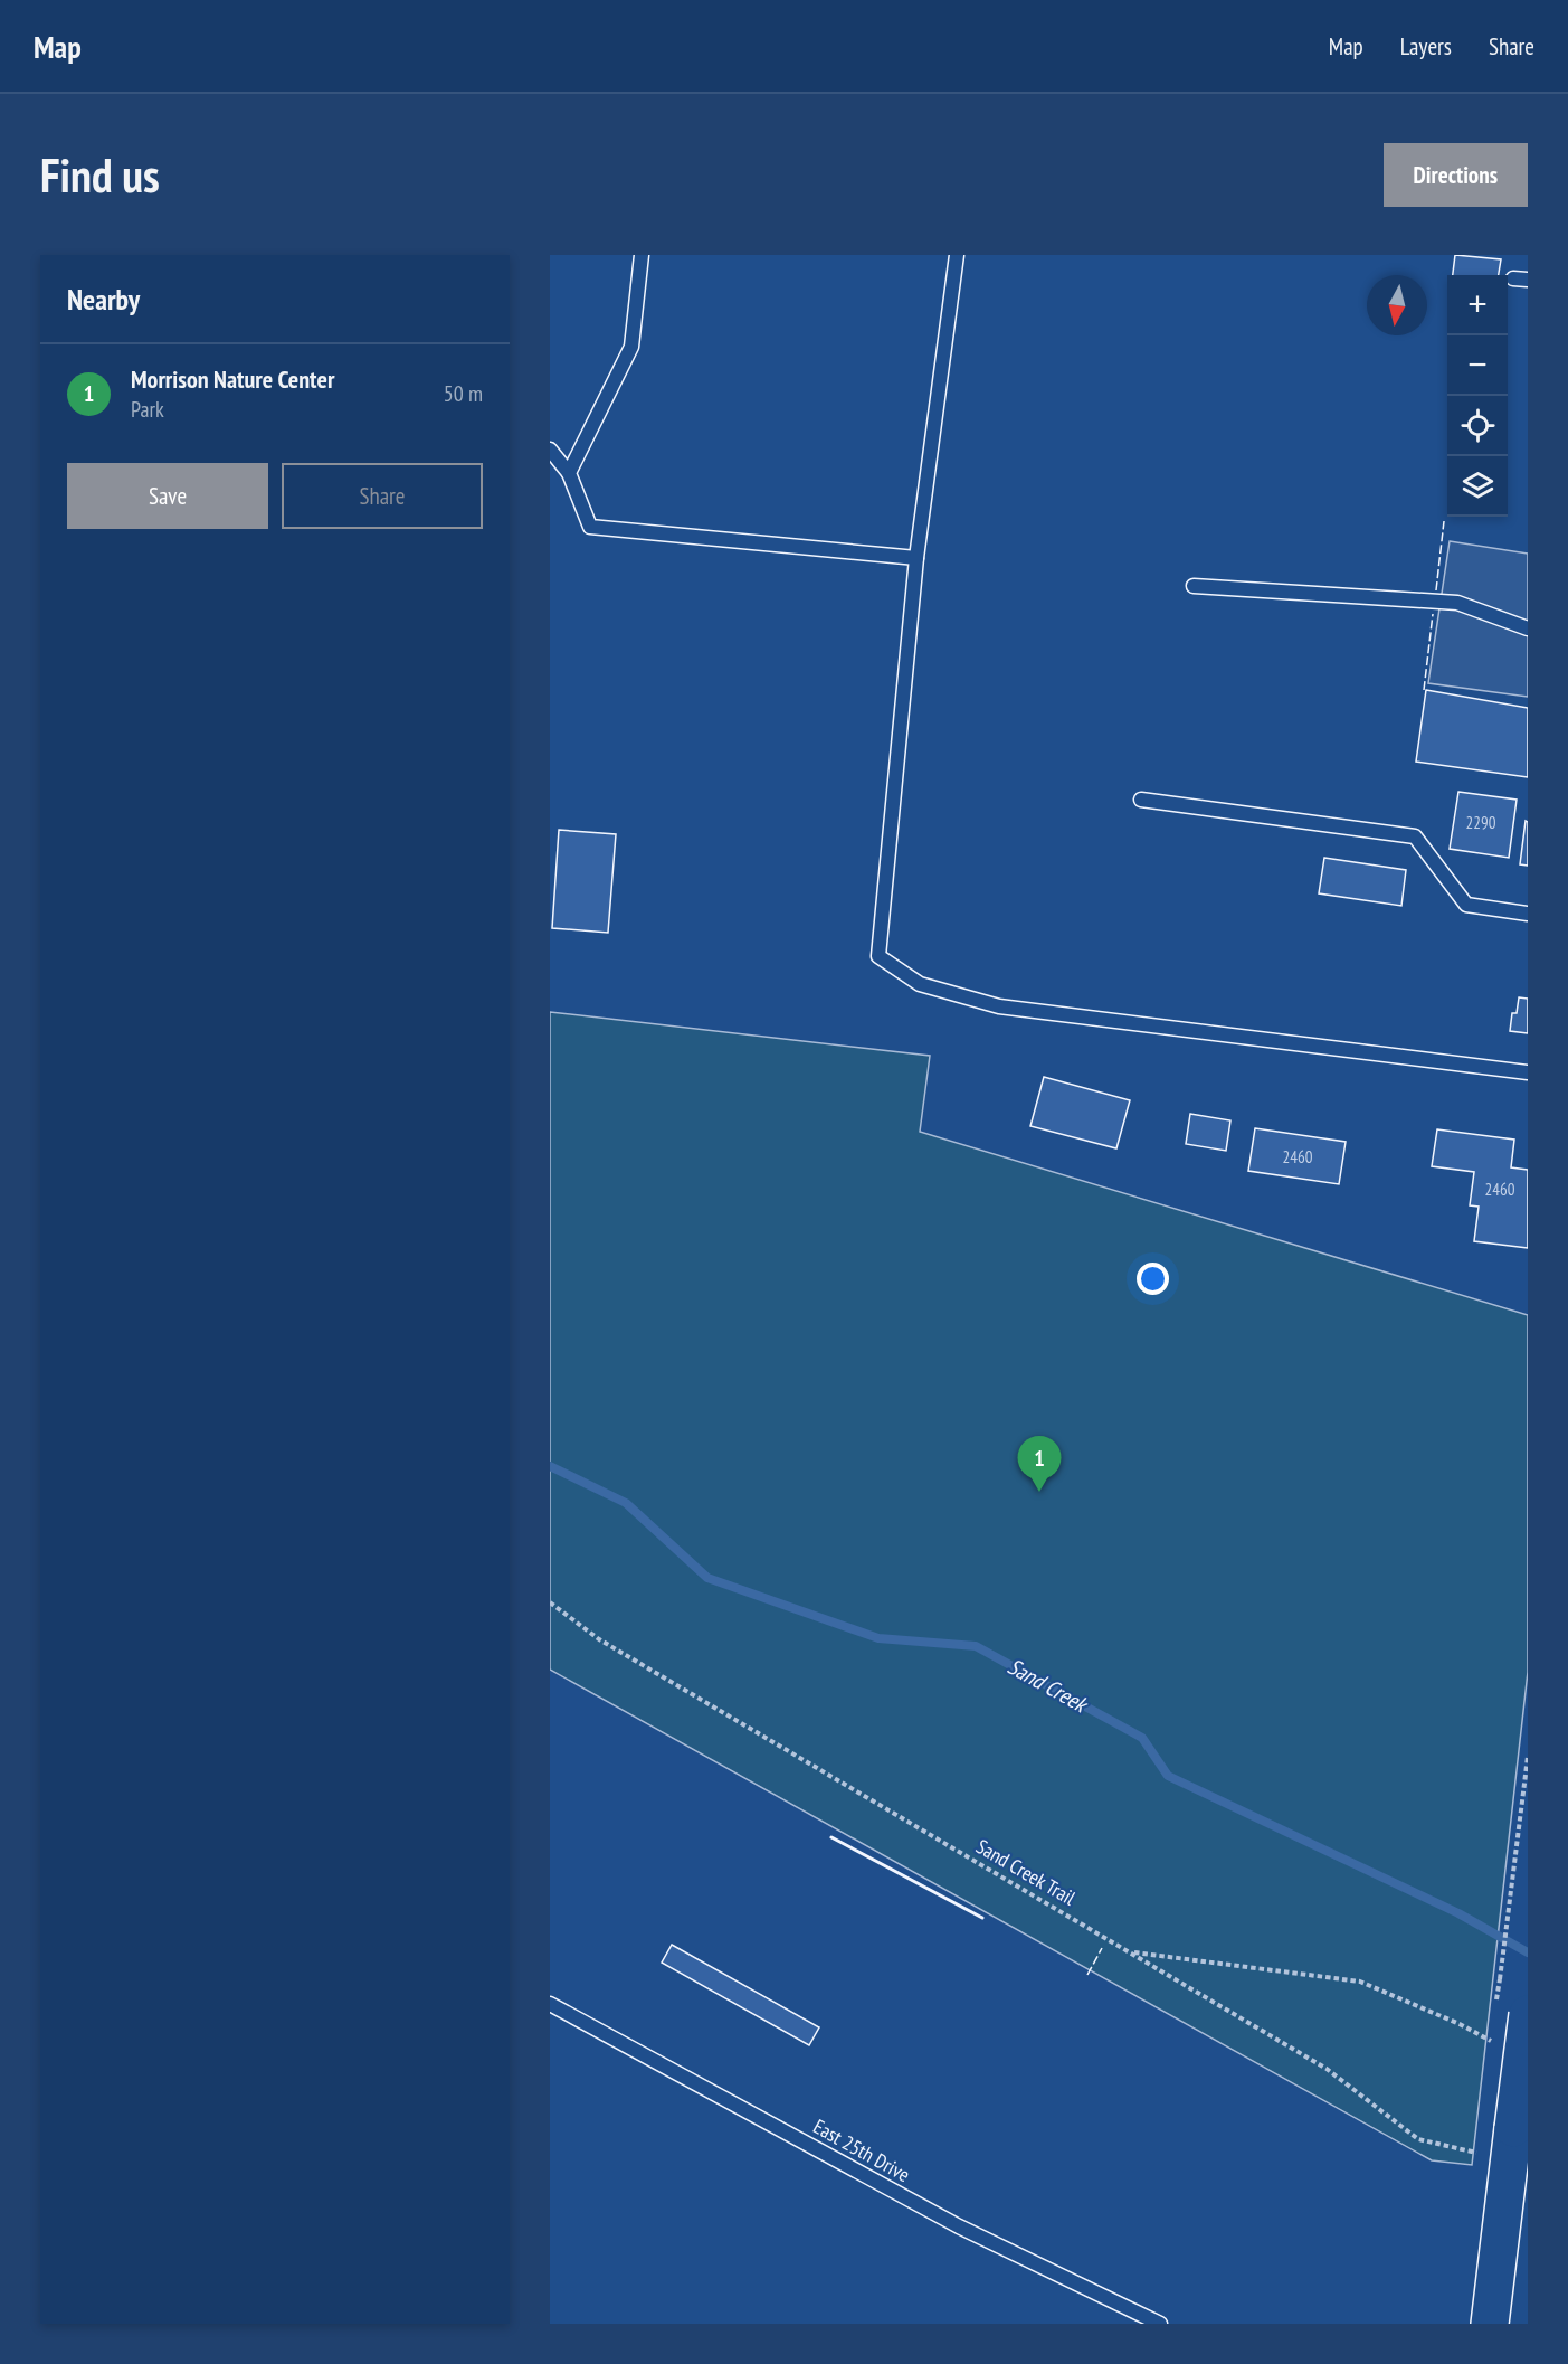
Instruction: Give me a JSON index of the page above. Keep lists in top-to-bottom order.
{
  "streets": {
    "lane": ["East 25th Drive"],
    "path": ["Sand Creek Trail"]
  },
  "water": ["Sand Creek"],
  "house_numbers": ["2290", "2460", "2460"],
  "north": "bottom",
  "page": {
    "header": "Map",
    "nav": ["Map", "Layers", "Share"],
    "buttons": [
      "Directions",
      ["Save", "Share"]
    ],
    "title": "Find us",
    "heading": "Nearby",
    "map_buttons": ["+", "−"],
    "list": [
      {
        "mark": "1",
        "name": "Morrison Nature Center",
        "note": "Park",
        "value": "50 m"
      }
    ],
    "pins": "1"
  }
}
